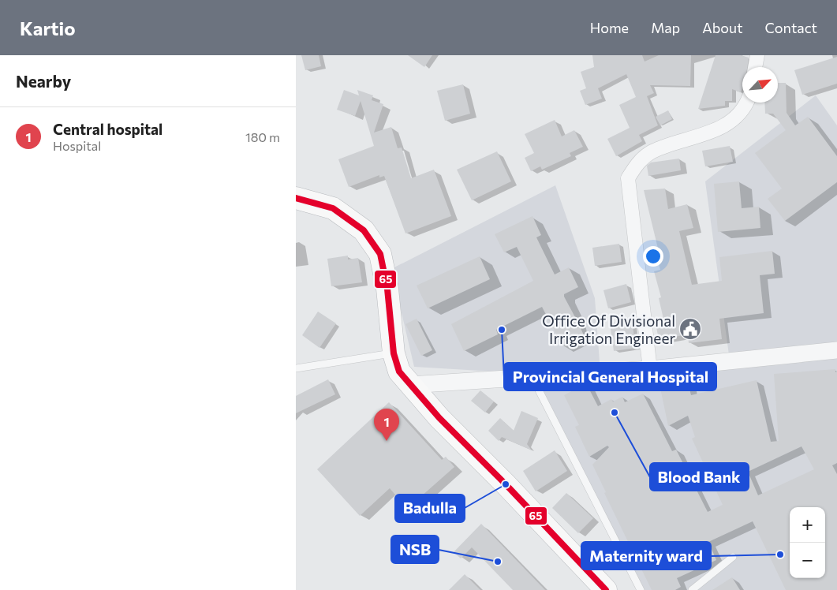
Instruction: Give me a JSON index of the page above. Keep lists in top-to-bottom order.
{
  "places": {
    "public building": ["Office Of Divisional Irrigation Engineer"],
    "other": [
      "Provincial General Hospital",
      "Blood Bank",
      "Badulla",
      "Maternity ward",
      "NSB"
    ]
  },
  "lines": ["transit line 65"],
  "north": "top right",
  "page": {
    "header": "Kartio",
    "nav": [
      "Home",
      "Map",
      "About",
      "Contact"
    ],
    "heading": "Nearby",
    "list": [
      {
        "mark": "1",
        "name": "Central hospital",
        "note": "Hospital",
        "value": "180 m"
      }
    ],
    "pins": "1",
    "map_buttons": ["+", "−"]
  }
}
